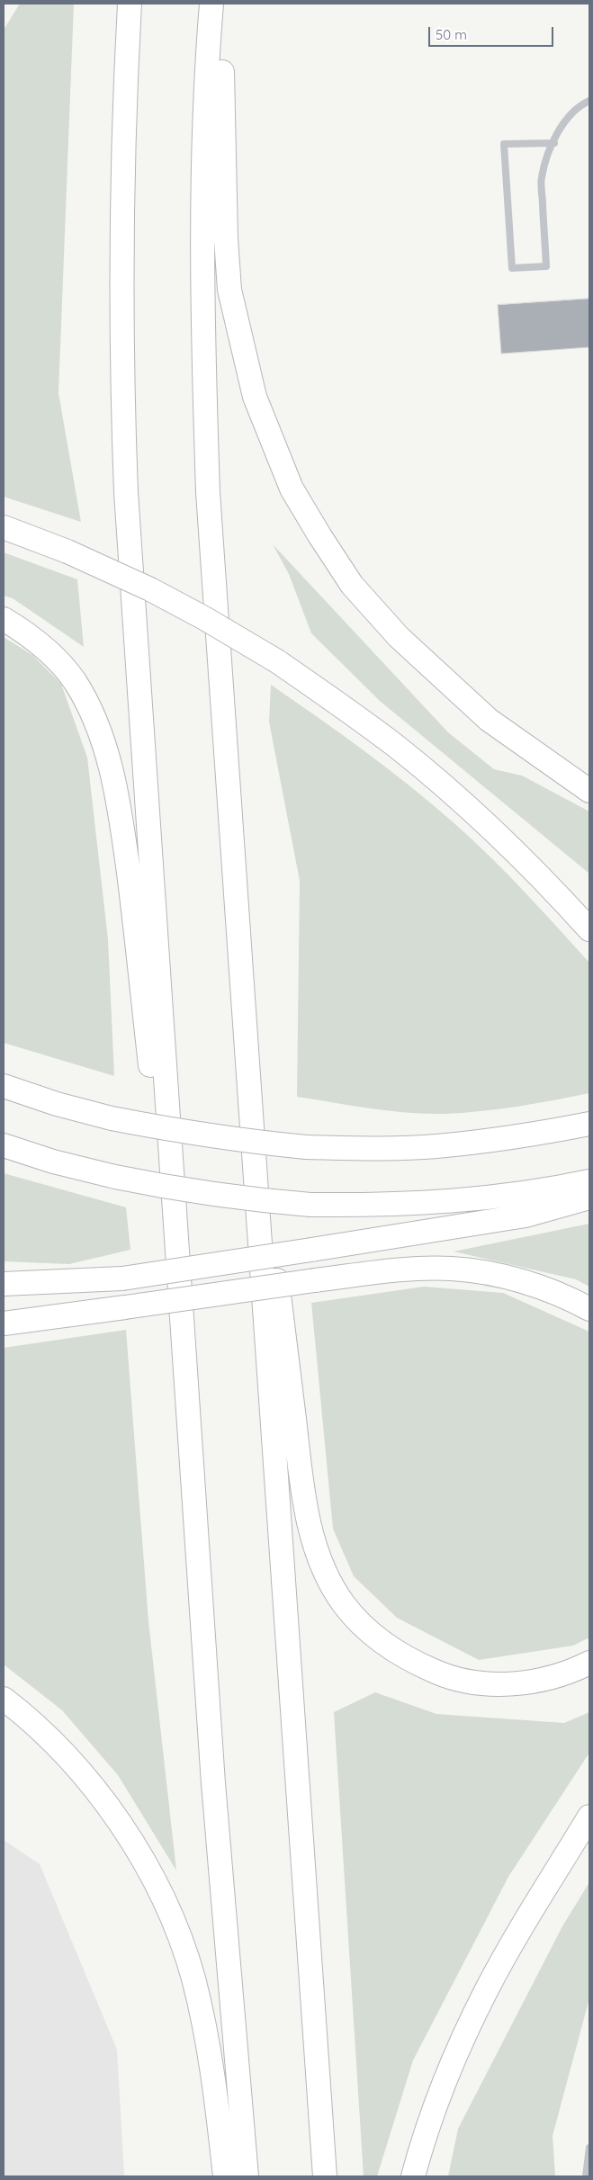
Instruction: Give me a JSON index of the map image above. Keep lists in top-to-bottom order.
{
  "scale_bar": "50 m"
}
